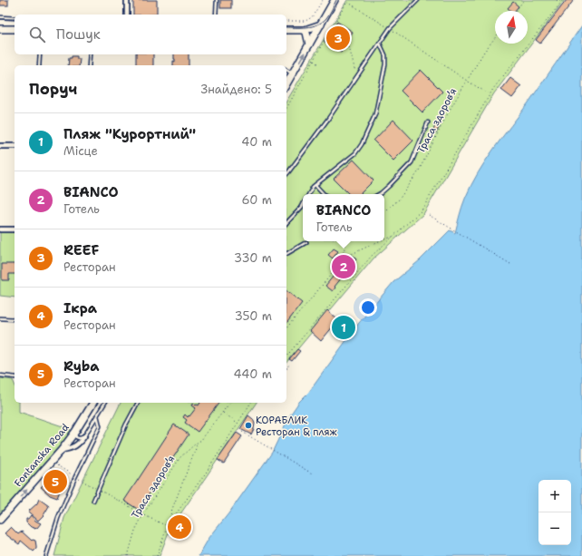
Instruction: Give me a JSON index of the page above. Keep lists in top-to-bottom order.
{
  "streets": {
    "main road": ["Fontanska Road"],
    "path": ["Траса здоров’я"]
  },
  "one_way": ["Fontanska Road"],
  "places": ["КОРАБЛИК Ресторан & пляж"],
  "north": "top",
  "page": {
    "search": "Пошук",
    "pins": [
      "3",
      "2",
      "1",
      "5",
      "4"
    ],
    "heading": ["Поруч", "Знайдено: 5"],
    "list": [
      {
        "mark": "1",
        "name": "Пляж \"Курортний\"",
        "note": "Місце",
        "value": "40 m"
      },
      {
        "mark": "2",
        "name": "BIANCO",
        "note": "Готель",
        "value": "60 m"
      },
      {
        "mark": "3",
        "name": "REEF",
        "note": "Ресторан",
        "value": "330 m"
      },
      {
        "mark": "4",
        "name": "Ікра",
        "note": "Ресторан",
        "value": "350 m"
      },
      {
        "mark": "5",
        "name": "Ryba",
        "note": "Ресторан",
        "value": "440 m"
      }
    ],
    "popup": ["BIANCO", "Готель"],
    "map_buttons": ["+", "−"]
  }
}
